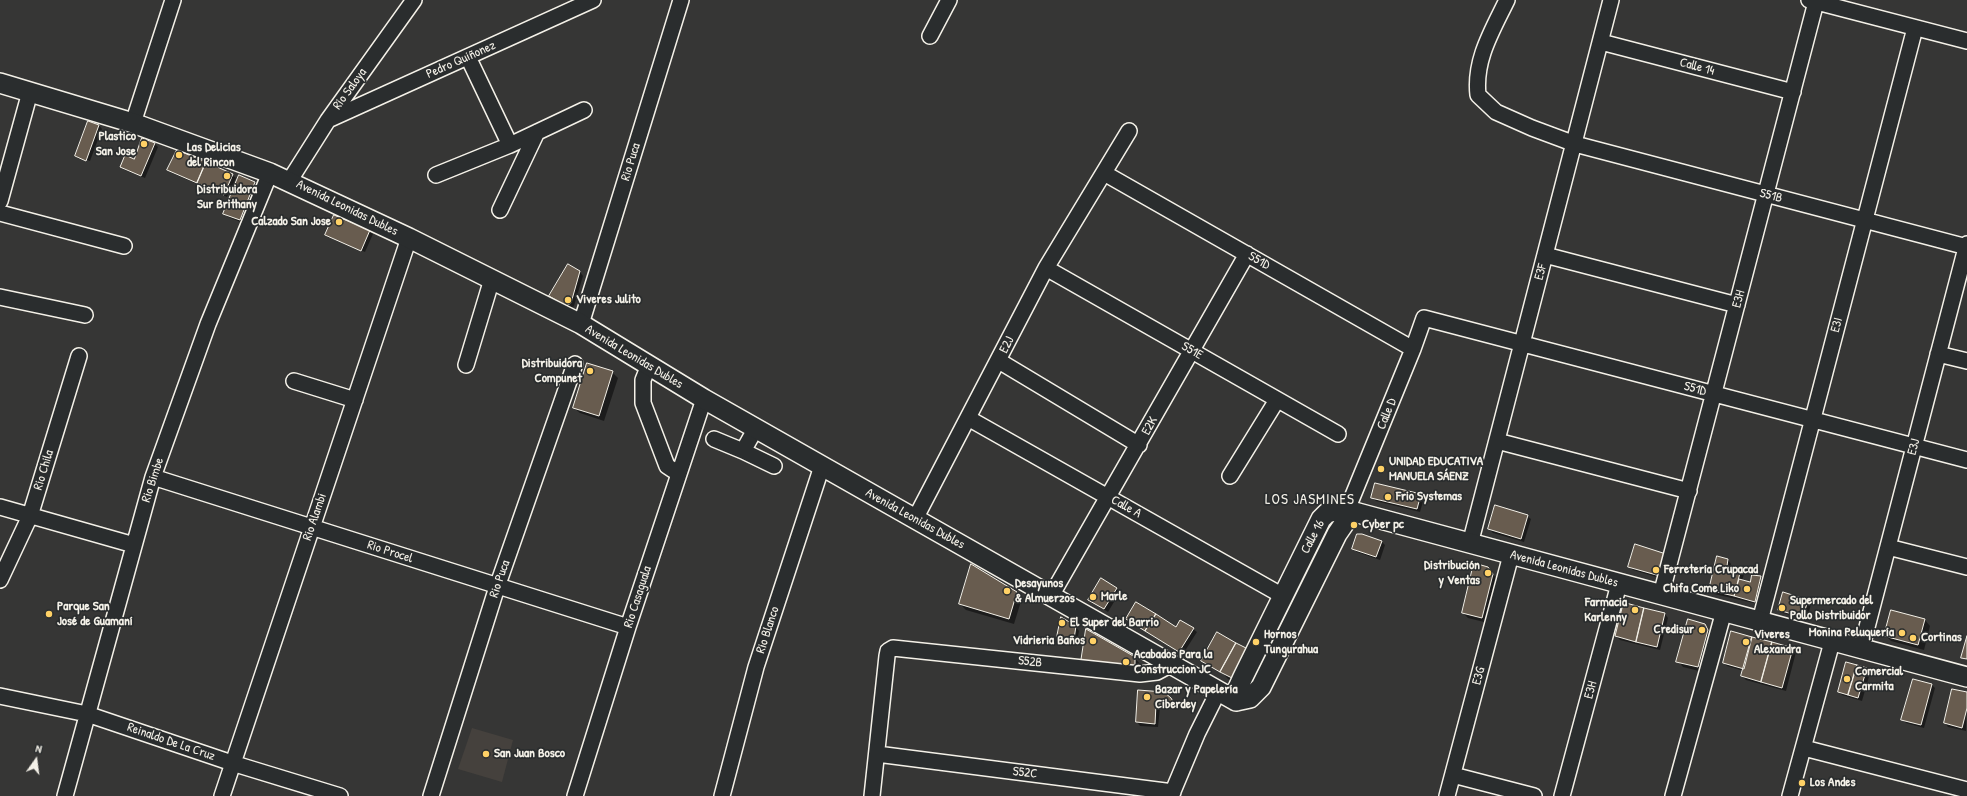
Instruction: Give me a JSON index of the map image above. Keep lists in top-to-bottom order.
{
  "streets": {
    "main road": ["Avenida Leonidas Dubles", "Calle 16"],
    "street": [
      "Pedro Quiñonez",
      "Calle 14",
      "Rio Saloya",
      "Rio Puca",
      "S51B",
      "S51D",
      "E3F",
      "E3H",
      "E3I",
      "E2J",
      "S51E",
      "Calle D",
      "E2K",
      "E3J",
      "Rio Chila",
      "Rio Bimbe",
      "Calle A",
      "Rio Alambi",
      "Rio Procel",
      "Rio Casaguala",
      "Rio Blanco",
      "S52B",
      "E3G",
      "Reinaldo De La Cruz",
      "S52C"
    ]
  },
  "crossings": [
    ["Pedro Quiñonez", "Rio Saloya"],
    ["Calle 14", "E3F"],
    ["Calle 14", "E3H"],
    ["Rio Saloya", "Avenida Leonidas Dubles"],
    ["Rio Puca", "Avenida Leonidas Dubles"],
    ["Rio Puca", "Rio Procel"],
    ["S51B", "E3F"],
    ["S51B", "E3H"],
    ["S51B", "E3I"],
    ["S51B", "E3J"],
    ["Avenida Leonidas Dubles", "E3F"],
    ["Avenida Leonidas Dubles", "E3H"],
    ["Avenida Leonidas Dubles", "E3I"],
    ["Avenida Leonidas Dubles", "E2J"],
    ["Avenida Leonidas Dubles", "Calle D"],
    ["Avenida Leonidas Dubles", "E2K"],
    ["Avenida Leonidas Dubles", "E3J"],
    ["Avenida Leonidas Dubles", "Rio Bimbe"],
    ["Avenida Leonidas Dubles", "Rio Alambi"],
    ["Avenida Leonidas Dubles", "Calle 16"],
    ["Avenida Leonidas Dubles", "Rio Casaguala"],
    ["Avenida Leonidas Dubles", "Rio Blanco"],
    ["Avenida Leonidas Dubles", "S52B"],
    ["Avenida Leonidas Dubles", "E3G"],
    ["S51D", "E3F"],
    ["S51D", "E3H"],
    ["S51D", "E3I"],
    ["S51D", "E2J"],
    ["S51D", "Calle D"],
    ["S51D", "E2K"],
    ["S51D", "E3J"],
    ["E2J", "S51E"],
    ["E2J", "Calle A"],
    ["S51E", "E2K"],
    ["Calle D", "Calle 16"],
    ["E2K", "Calle A"],
    ["Rio Bimbe", "Rio Procel"],
    ["Rio Bimbe", "Reinaldo De La Cruz"],
    ["Calle A", "Calle 16"],
    ["Rio Alambi", "Rio Procel"],
    ["Rio Alambi", "Reinaldo De La Cruz"],
    ["Rio Procel", "Rio Casaguala"],
    ["S52B", "S52C"]
  ],
  "districts": ["LOS JASMINES"],
  "places": [
    "Plastico San Jose",
    "Las Delicias del Rincon",
    "Distribuidora Sur Brithany",
    "Calzado San Jose",
    "Viveres Julito",
    "Distribuidora Compunet",
    "UNIDAD EDUCATIVA MANUELA SÁENZ",
    "Frio Systemas",
    "Cyber pc",
    "Ferretería Crupacad",
    "Distribución y Ventas",
    "Chifa Come Liko",
    "Desayunos & Almuerzos",
    "Marle",
    "Supermercado del Pollo Distribuidor",
    "Farmacia Karlenny",
    "Parque San José de Guamaní",
    "El Super del Barrio",
    "Credisur",
    "Monina Peluquería",
    "Cortinas",
    "Vidrieria Baños",
    "Hornos Tungurahua",
    "Viveres Alexandra",
    "Acabados Para la Construccion JC",
    "Comercial Carmita",
    "Bazar y Papelería Ciberdey",
    "San Juan Bosco",
    "Los Andes"
  ],
  "north": "top"
}
